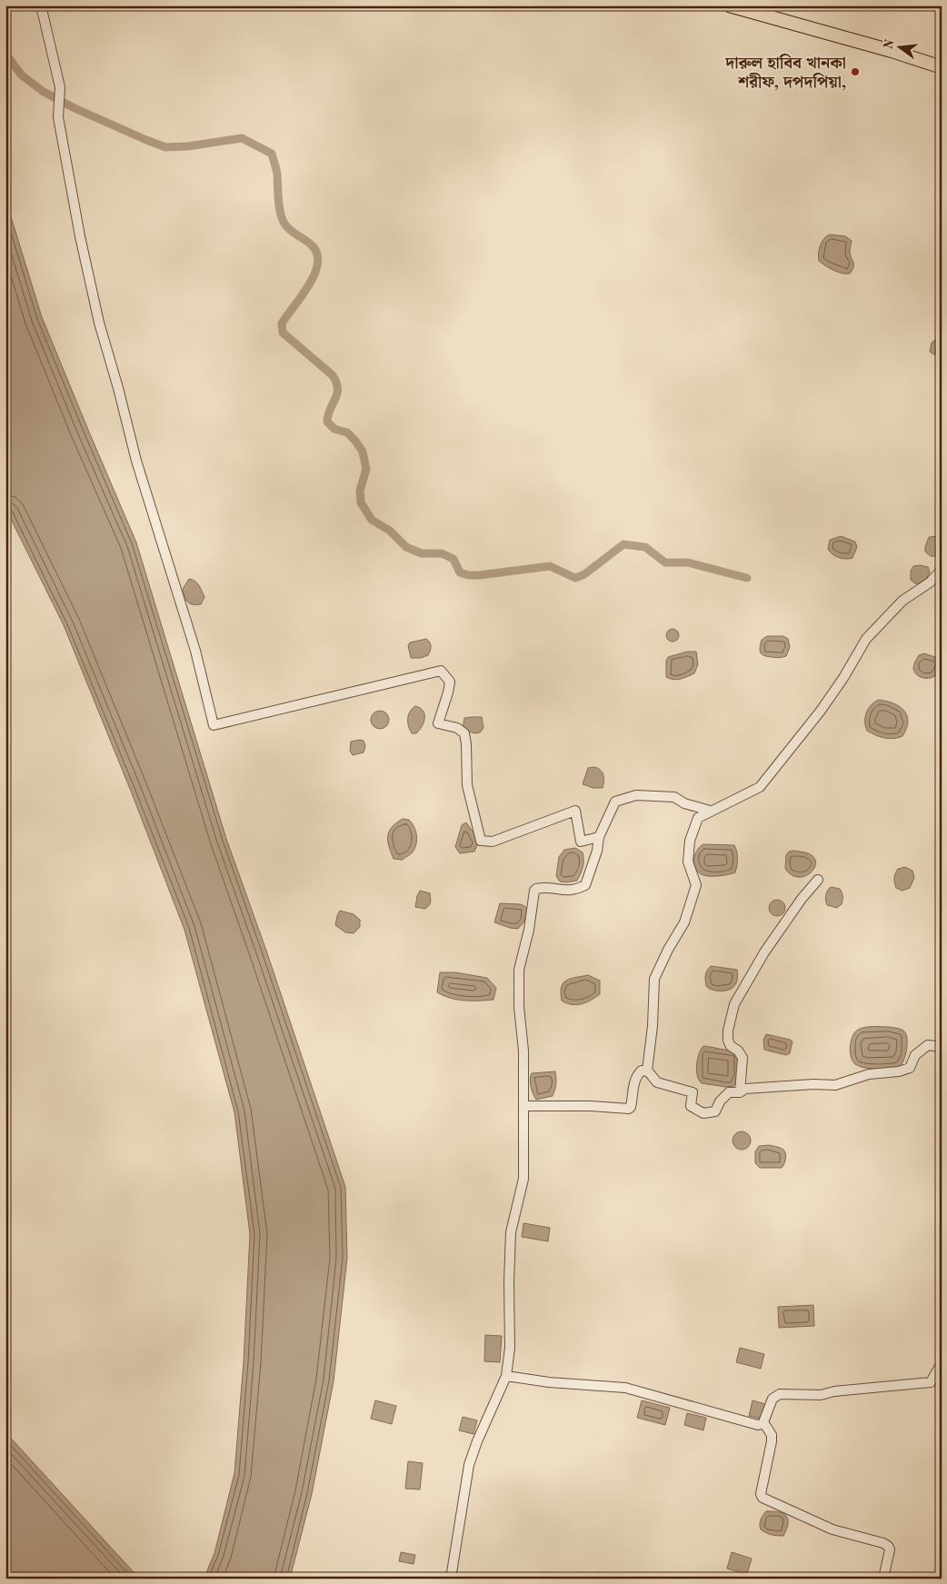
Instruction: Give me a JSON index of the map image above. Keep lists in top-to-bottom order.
{
  "places": ["দারুল হাবিব খানকা শরীফ, দপদপিয়া,"],
  "north": "left"
}
